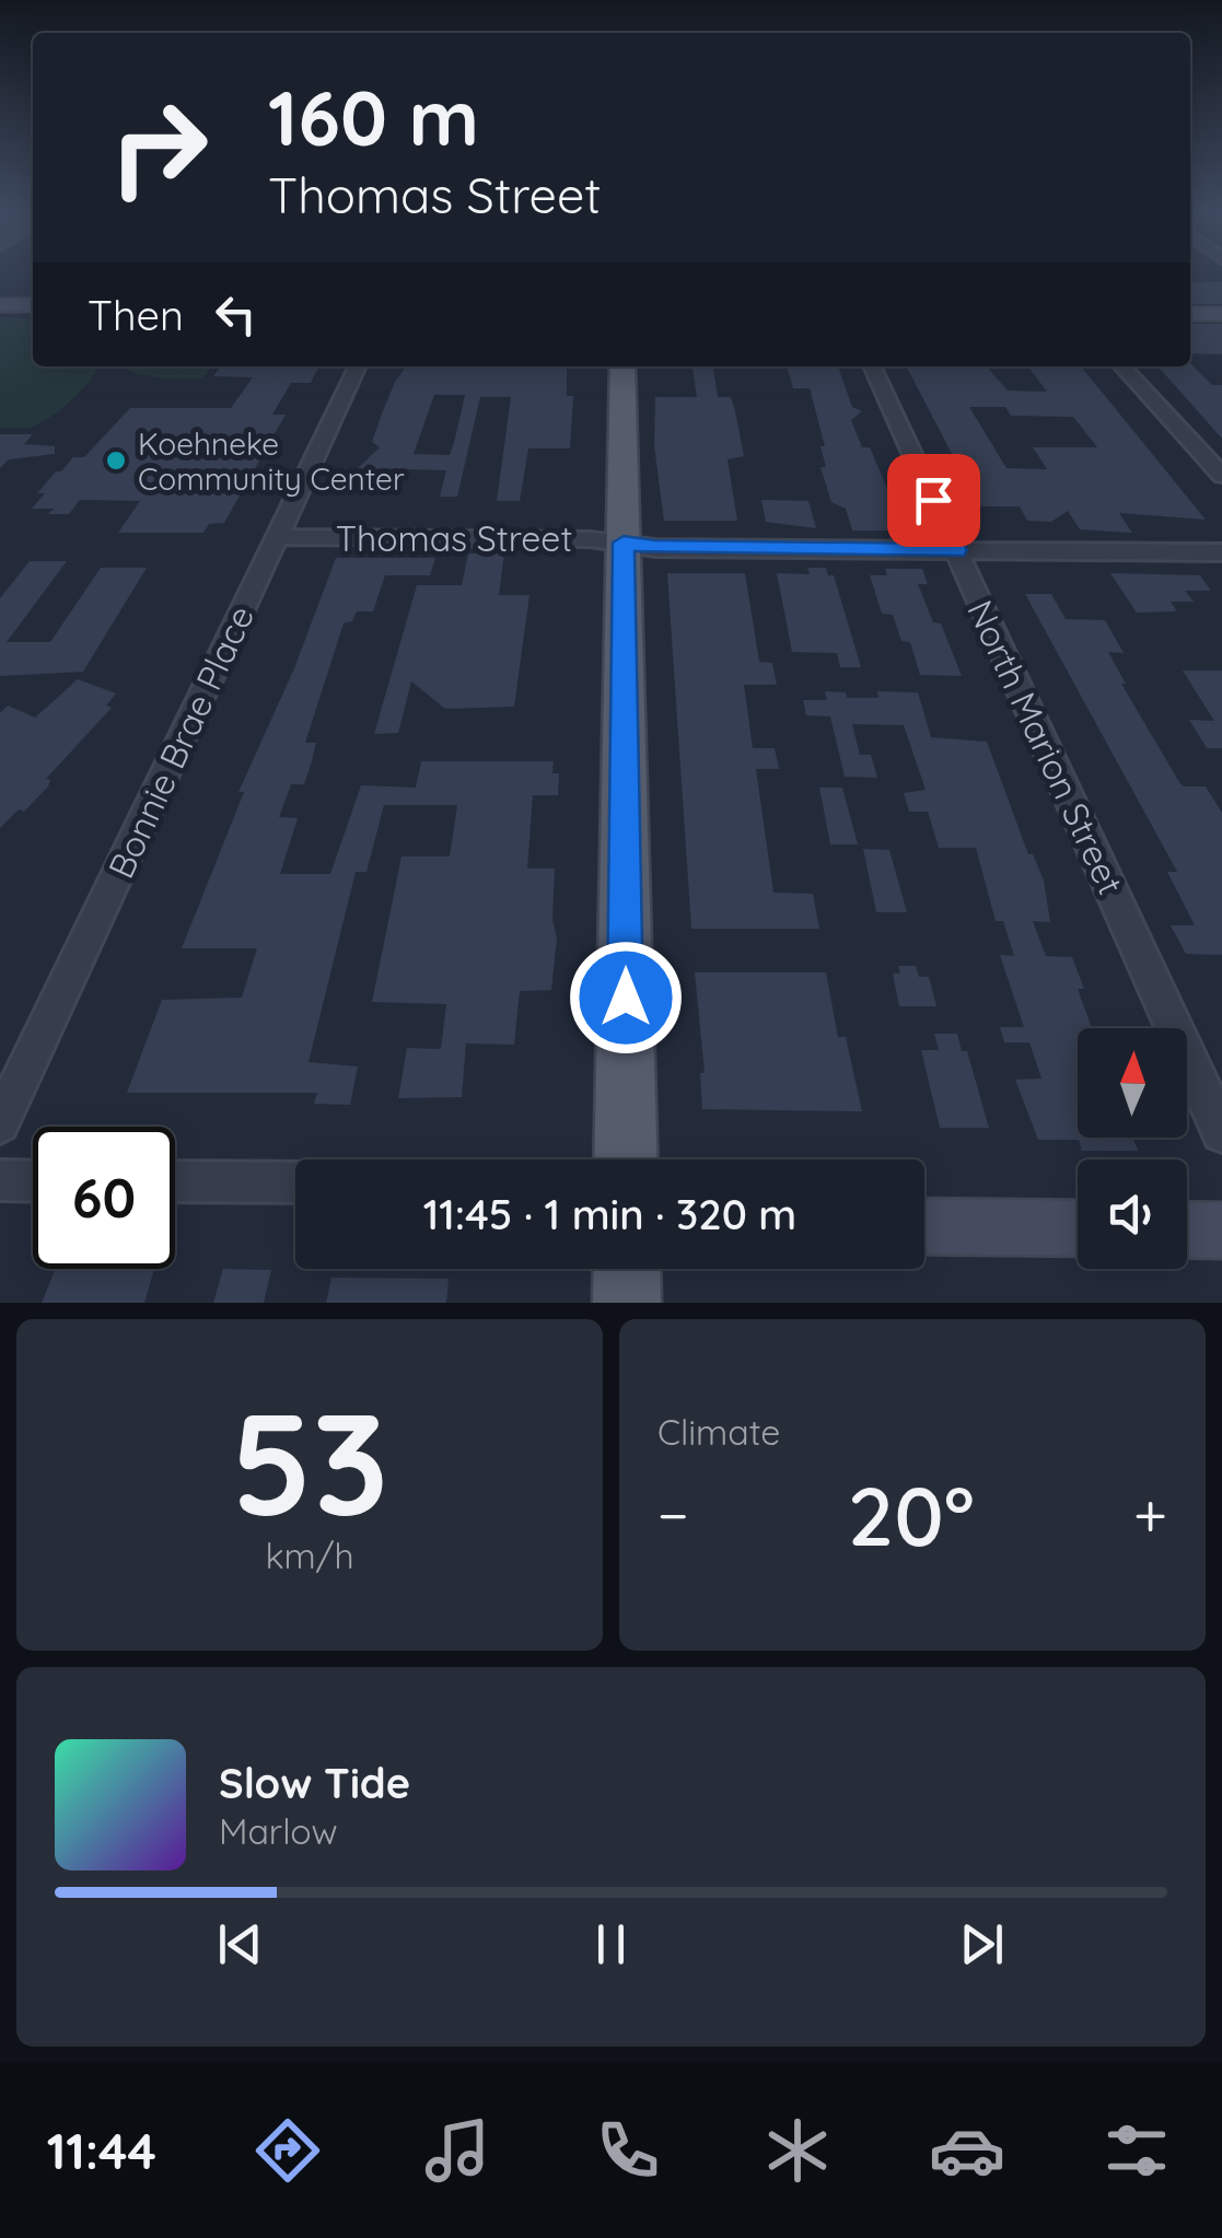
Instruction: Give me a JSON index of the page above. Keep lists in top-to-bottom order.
{
  "streets": {
    "street": ["Thomas Street", "Bonnie Brae Place", "North Marion Street"]
  },
  "crossings": [
    ["Thomas Street", "Bonnie Brae Place"],
    ["Thomas Street", "North Marion Street"]
  ],
  "places": ["Koehneke Community Center"],
  "north": "top",
  "page": {
    "turn": ["160 m", "Thomas Street"],
    "then": "Then",
    "limit": "60",
    "trip": "11:45 · 1 min · 320 m",
    "tile": [
      ["53", "km/h"],
      "Climate"
    ],
    "heat": ["−", "20°", "+"],
    "song": ["Slow Tide", "Marlow"],
    "tabs": "11:44"
  }
}
